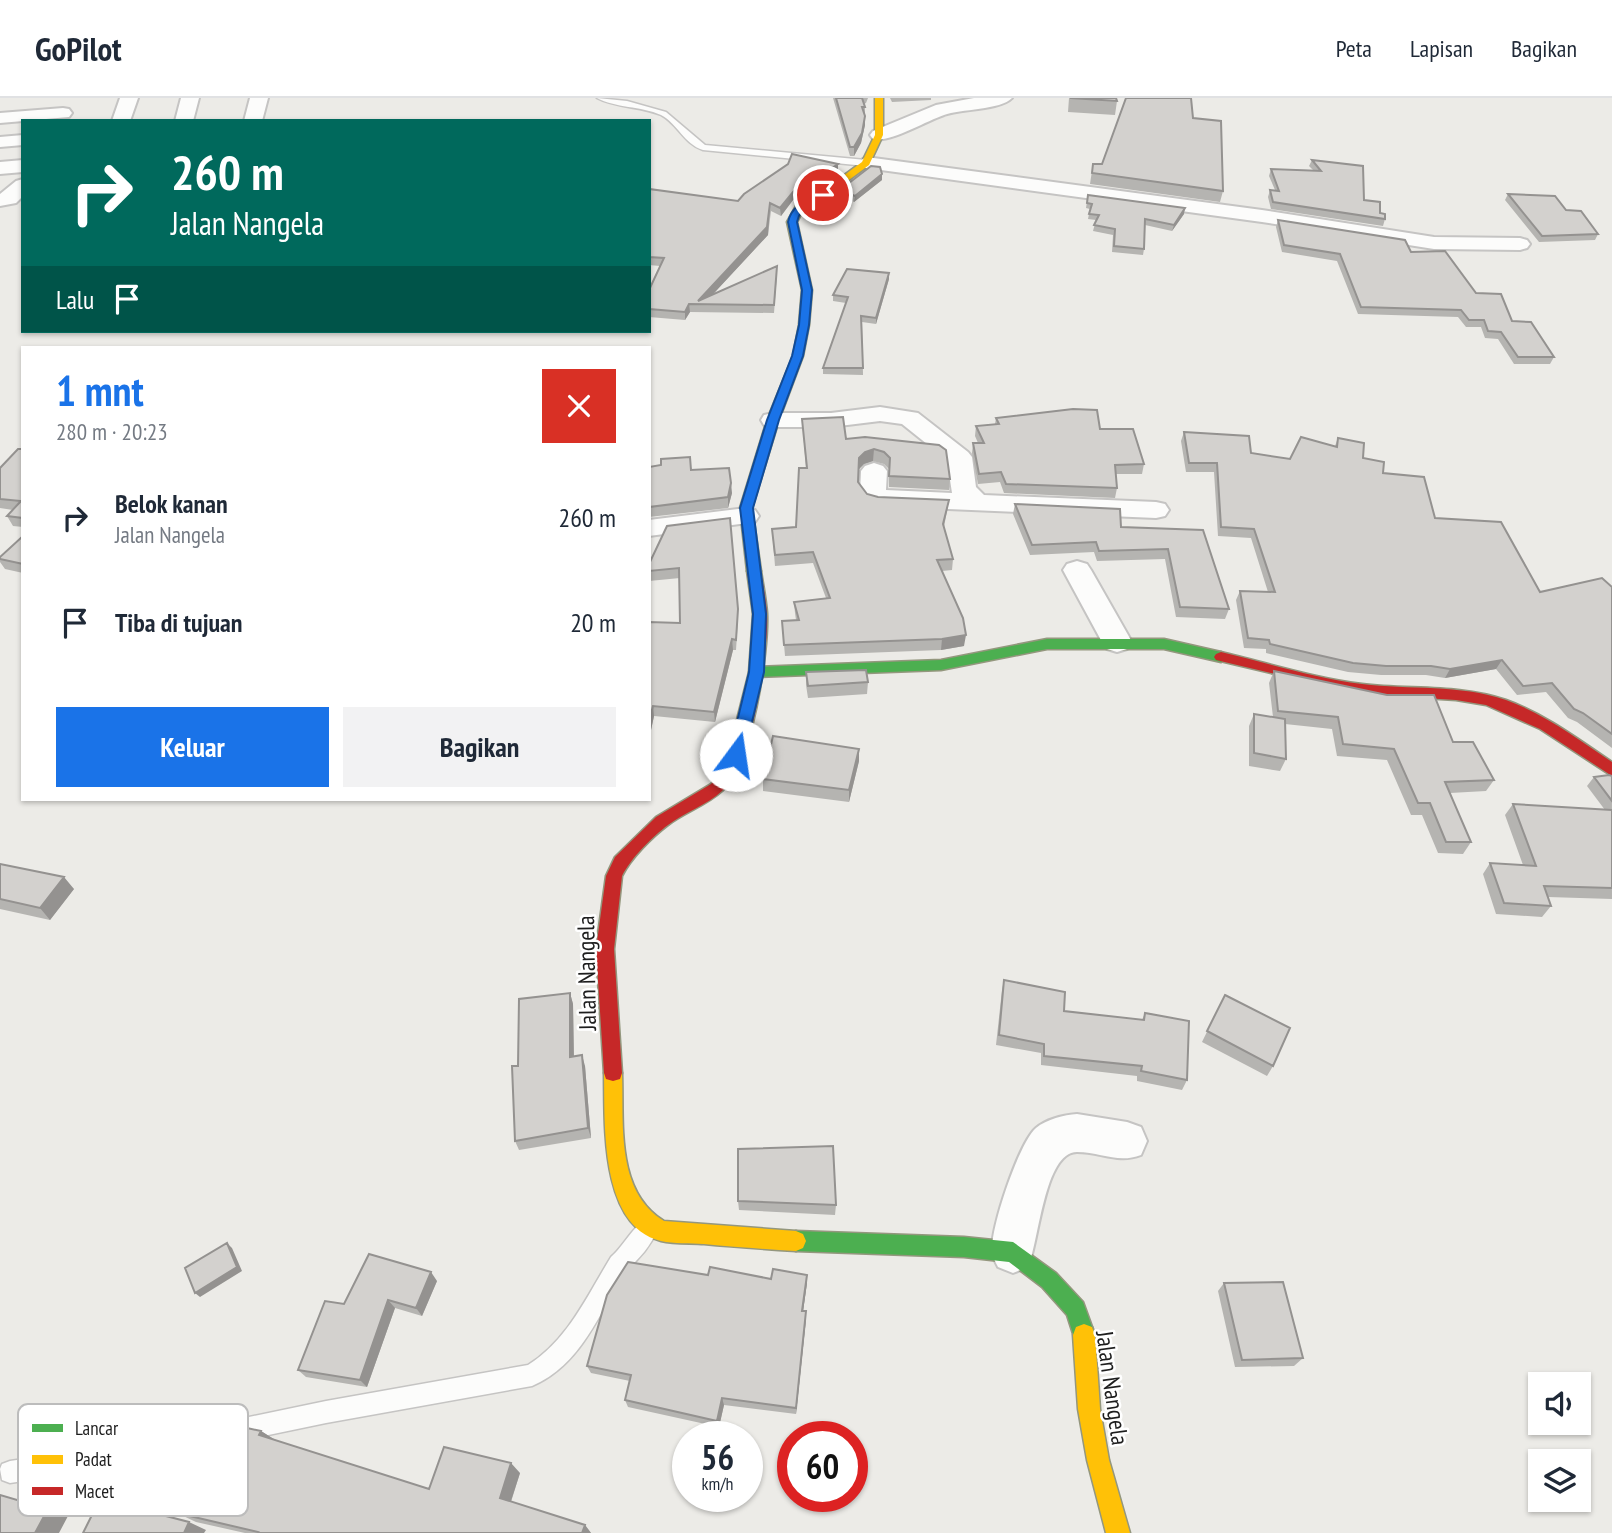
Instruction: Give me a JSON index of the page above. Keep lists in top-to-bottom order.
{
  "streets": {
    "main road": ["Jalan Nangela"]
  },
  "legend": ["Lancar", "Padat", "Macet"],
  "page": {
    "header": "GoPilot",
    "nav": ["Peta", "Lapisan", "Bagikan"],
    "turn": ["260 m", "Jalan Nangela"],
    "then": "Lalu",
    "heading": ["1 mnt", "280 m · 20:23"],
    "list": [
      {
        "name": "Belok kanan",
        "note": "Jalan Nangela",
        "value": "260 m"
      },
      {
        "name": "Tiba di tujuan",
        "value": "20 m"
      }
    ],
    "buttons": ["Keluar", "Bagikan"],
    "speed": "56 km/h",
    "limit": "60"
  }
}
